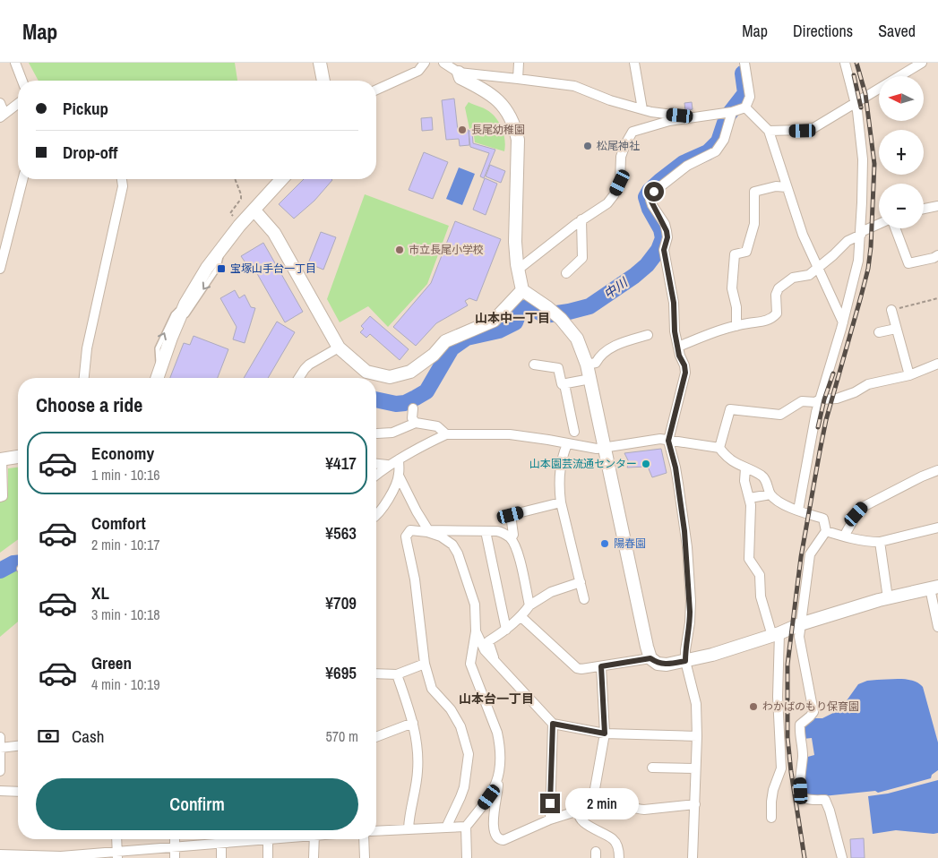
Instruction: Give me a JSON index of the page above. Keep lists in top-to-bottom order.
{
  "districts": ["山本中一丁目", "山本台一丁目"],
  "water": ["中川"],
  "places": {
    "other": [
      "長尾幼稚園",
      "松尾神社",
      "市立長尾小学校",
      "山本園芸流通センター",
      "陽春園",
      "わかばのもり保育園"
    ],
    "transit": ["宝塚山手台一丁目"]
  },
  "north": "left",
  "page": {
    "header": "Map",
    "nav": ["Map", "Directions", "Saved"],
    "map_buttons": ["+", "−"],
    "banner": ["Pickup", "Drop-off"],
    "heading": "Choose a ride",
    "list": [
      {
        "name": "Economy",
        "note": "1 min · 10:16",
        "value": "¥417"
      },
      {
        "name": "Comfort",
        "note": "2 min · 10:17",
        "value": "¥563"
      },
      {
        "name": "XL",
        "note": "3 min · 10:18",
        "value": "¥709"
      },
      {
        "name": "Green",
        "note": "4 min · 10:19",
        "value": "¥695"
      }
    ],
    "pay": ["Cash", "570 m"],
    "buttons": "Confirm",
    "bubble": "2 min"
  }
}
